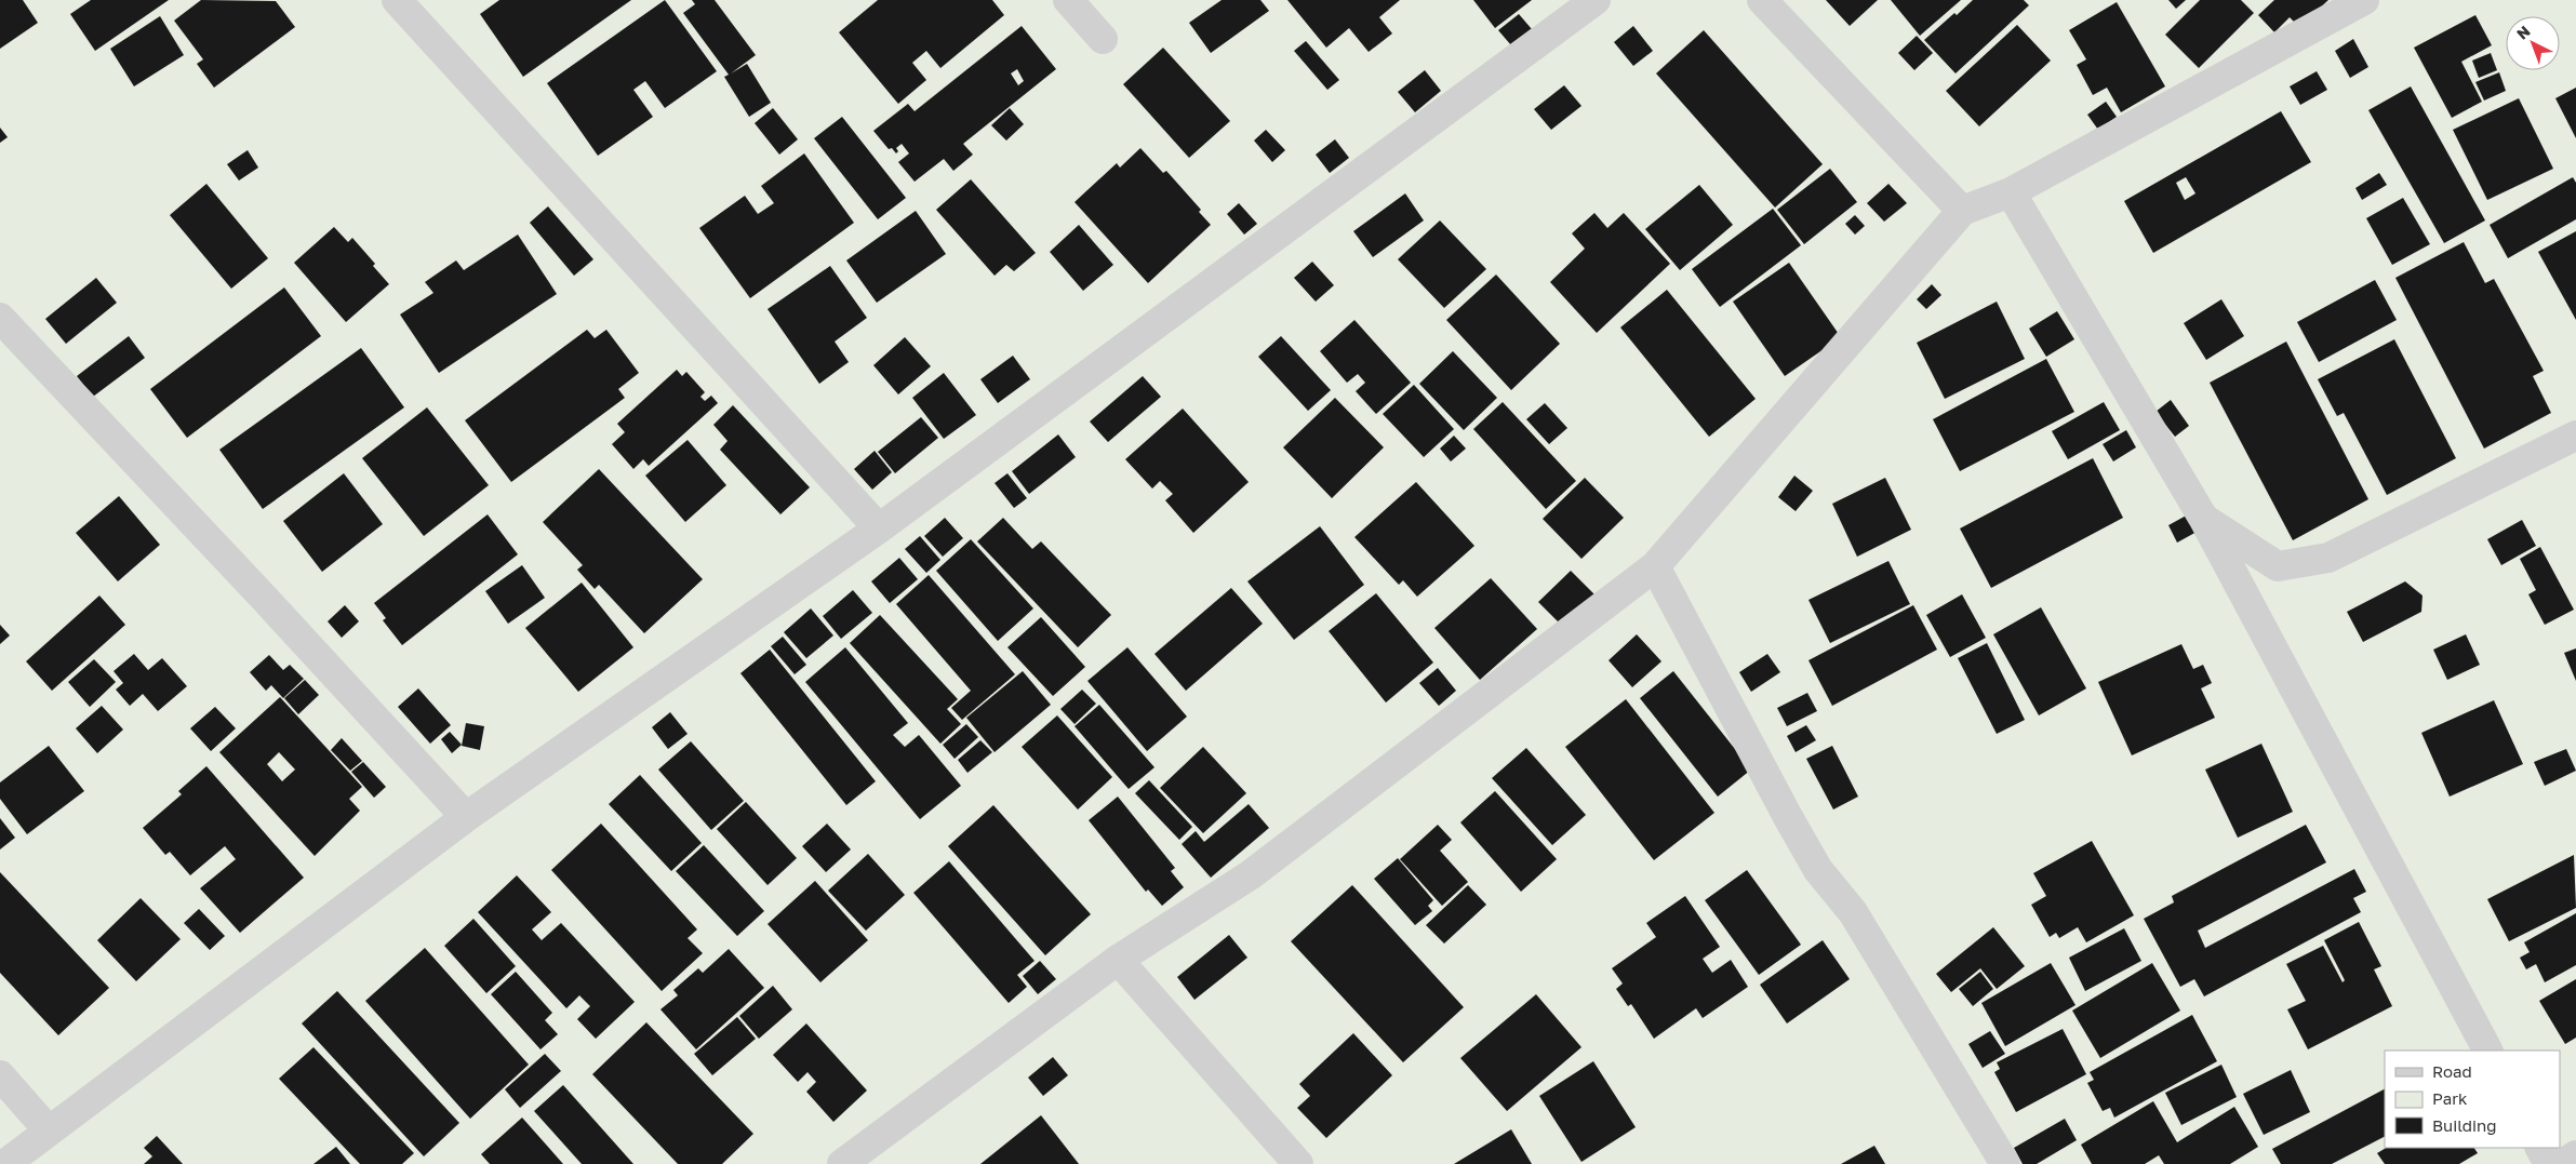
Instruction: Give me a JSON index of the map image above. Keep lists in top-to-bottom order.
{
  "legend": ["Road", "Park", "Building"],
  "north": "top left"
}
